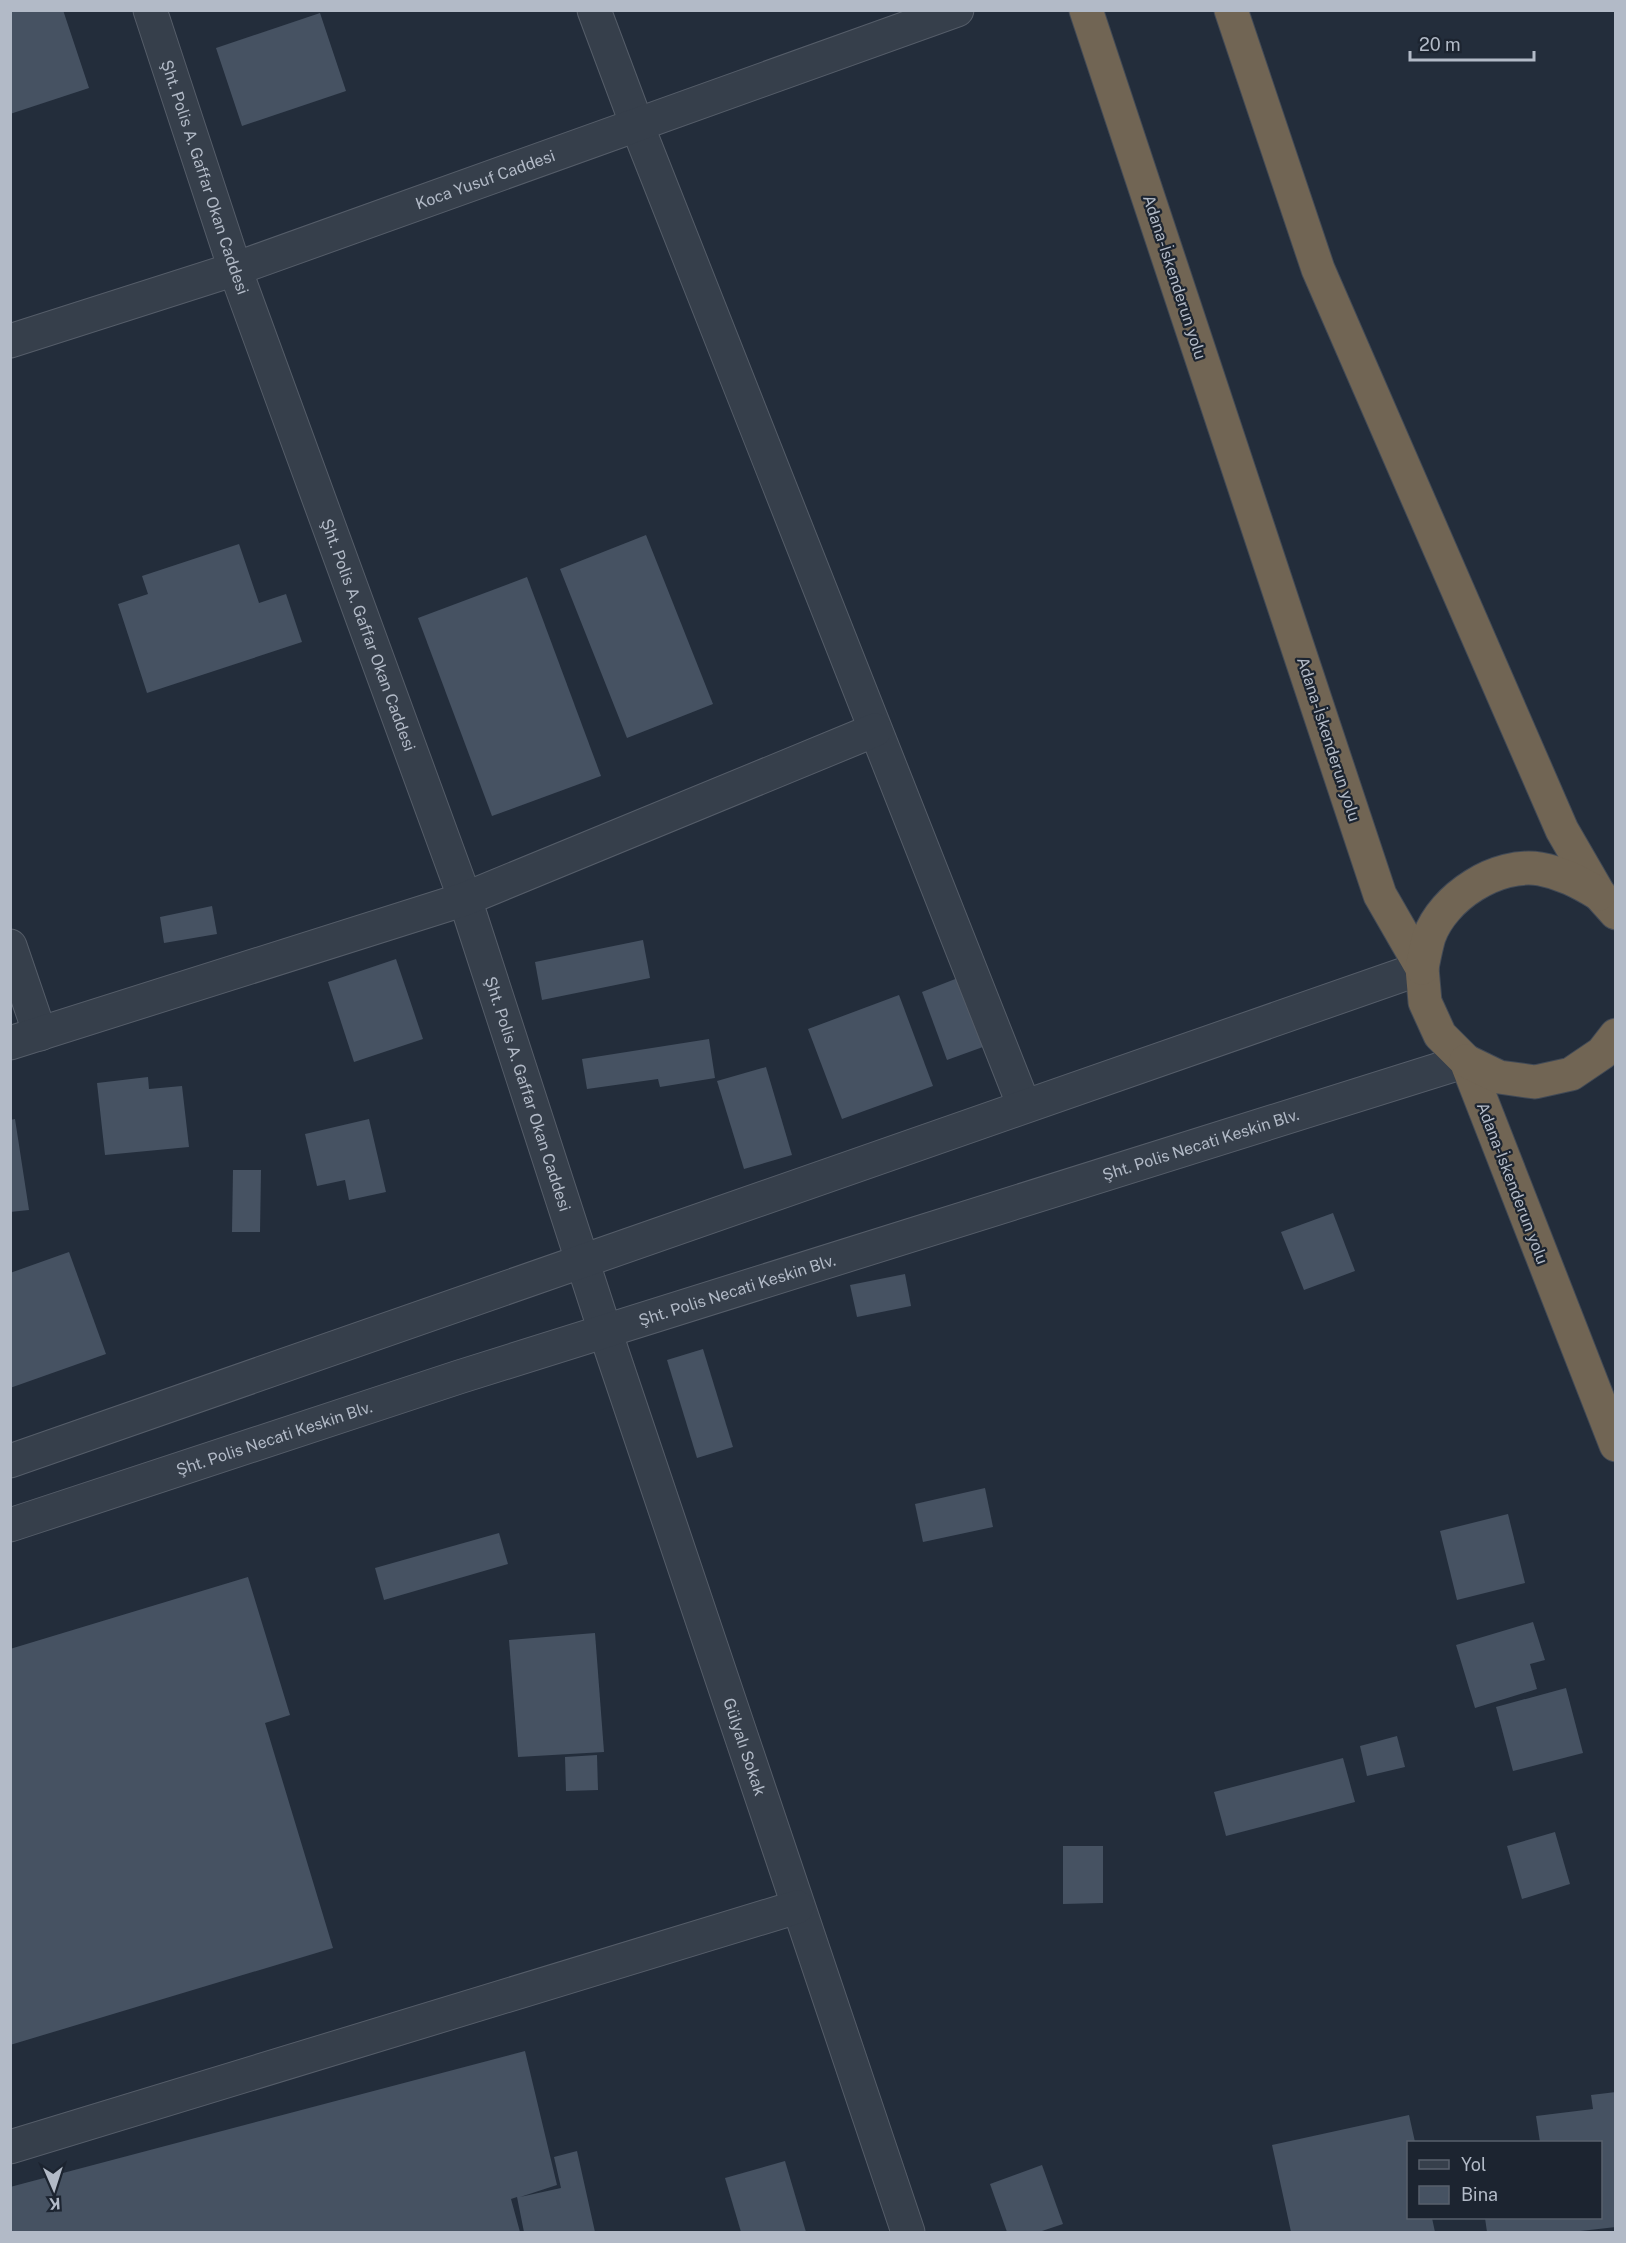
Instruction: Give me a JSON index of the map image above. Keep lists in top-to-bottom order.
{
  "streets": {
    "highway": ["Adana-İskenderun yolu"],
    "street": [
      "Şht. Polis A. Gaffar Okan Caddesi",
      "Koca Yusuf Caddesi",
      "Şht. Polis Necati Keskin Blv.",
      "Gülyalı Sokak"
    ]
  },
  "crossings": [
    ["Şht. Polis A. Gaffar Okan Caddesi", "Koca Yusuf Caddesi"],
    ["Şht. Polis A. Gaffar Okan Caddesi", "Gülyalı Sokak"],
    ["Adana-İskenderun yolu", "Şht. Polis Necati Keskin Blv."],
    ["Şht. Polis Necati Keskin Blv.", "Gülyalı Sokak"]
  ],
  "legend": ["Yol", "Bina"],
  "scale_bar": "20 m",
  "north": "bottom"
}
